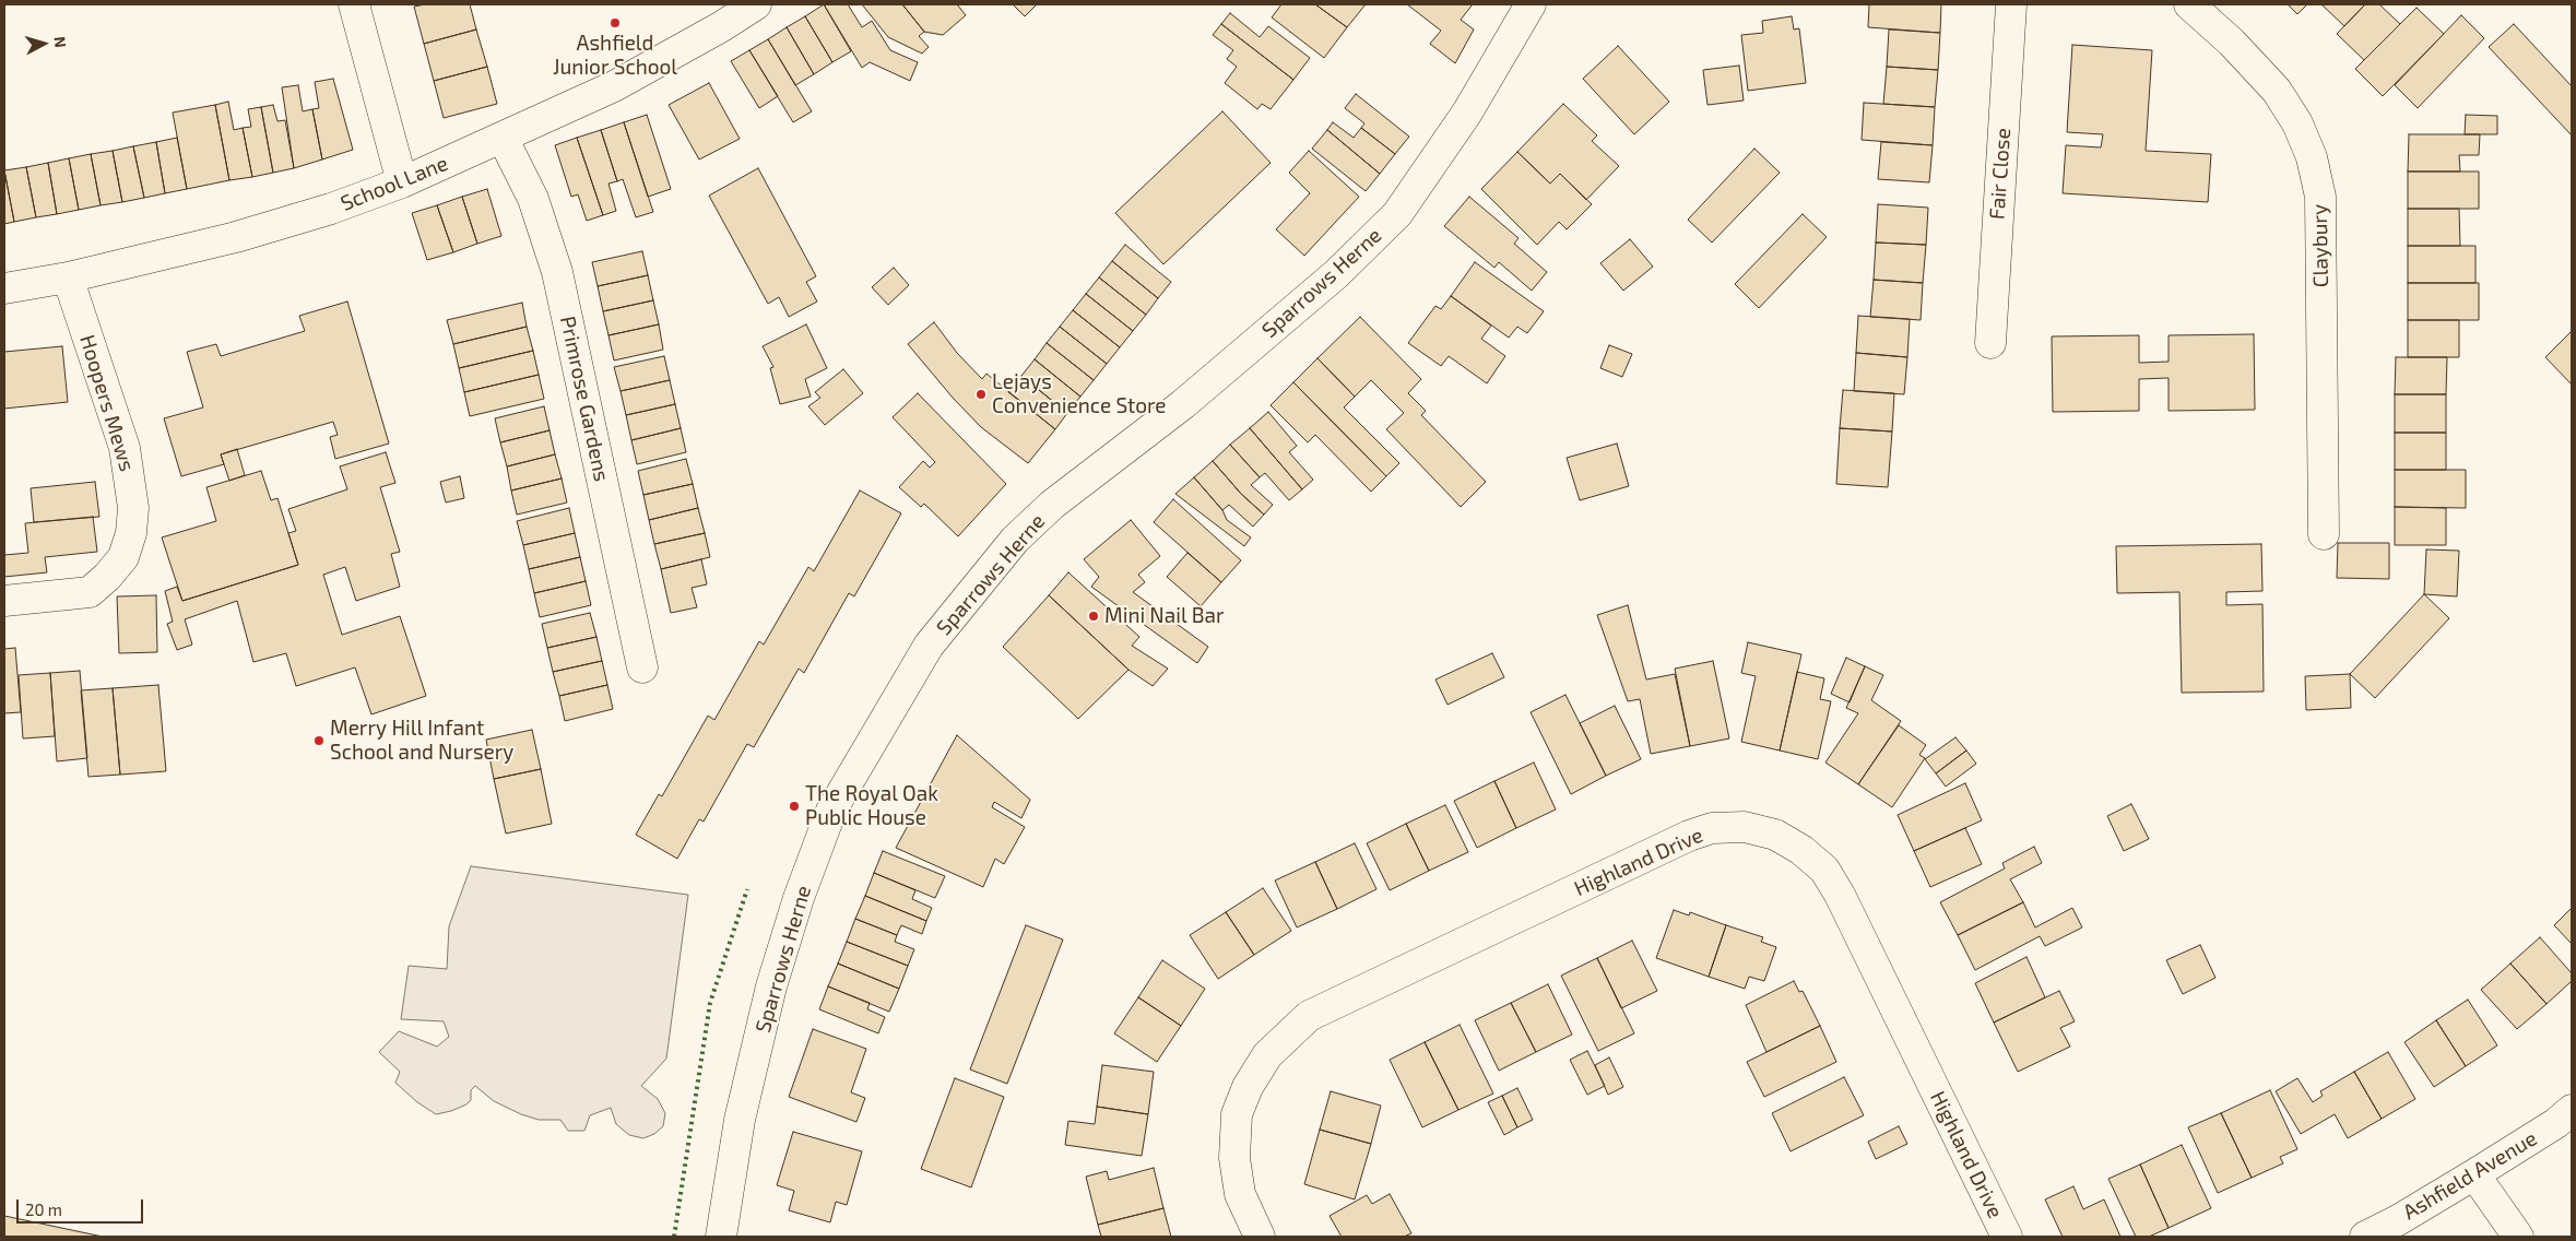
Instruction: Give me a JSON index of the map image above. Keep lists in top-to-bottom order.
{
  "streets": {
    "street": [
      "Fair Close",
      "School Lane",
      "Claybury",
      "Sparrows Herne",
      "Primrose Gardens",
      "Hoopers Mews",
      "Highland Drive",
      "Ashfield Avenue"
    ]
  },
  "crossings": [
    ["School Lane", "Primrose Gardens"],
    ["School Lane", "Hoopers Mews"]
  ],
  "places": [
    "Ashfield Junior School",
    "Lejays Convenience Store",
    "Mini Nail Bar",
    "Merry Hill Infant School and Nursery",
    "The Royal Oak Public House"
  ],
  "scale_bar": "20 m",
  "north": "right"
}
